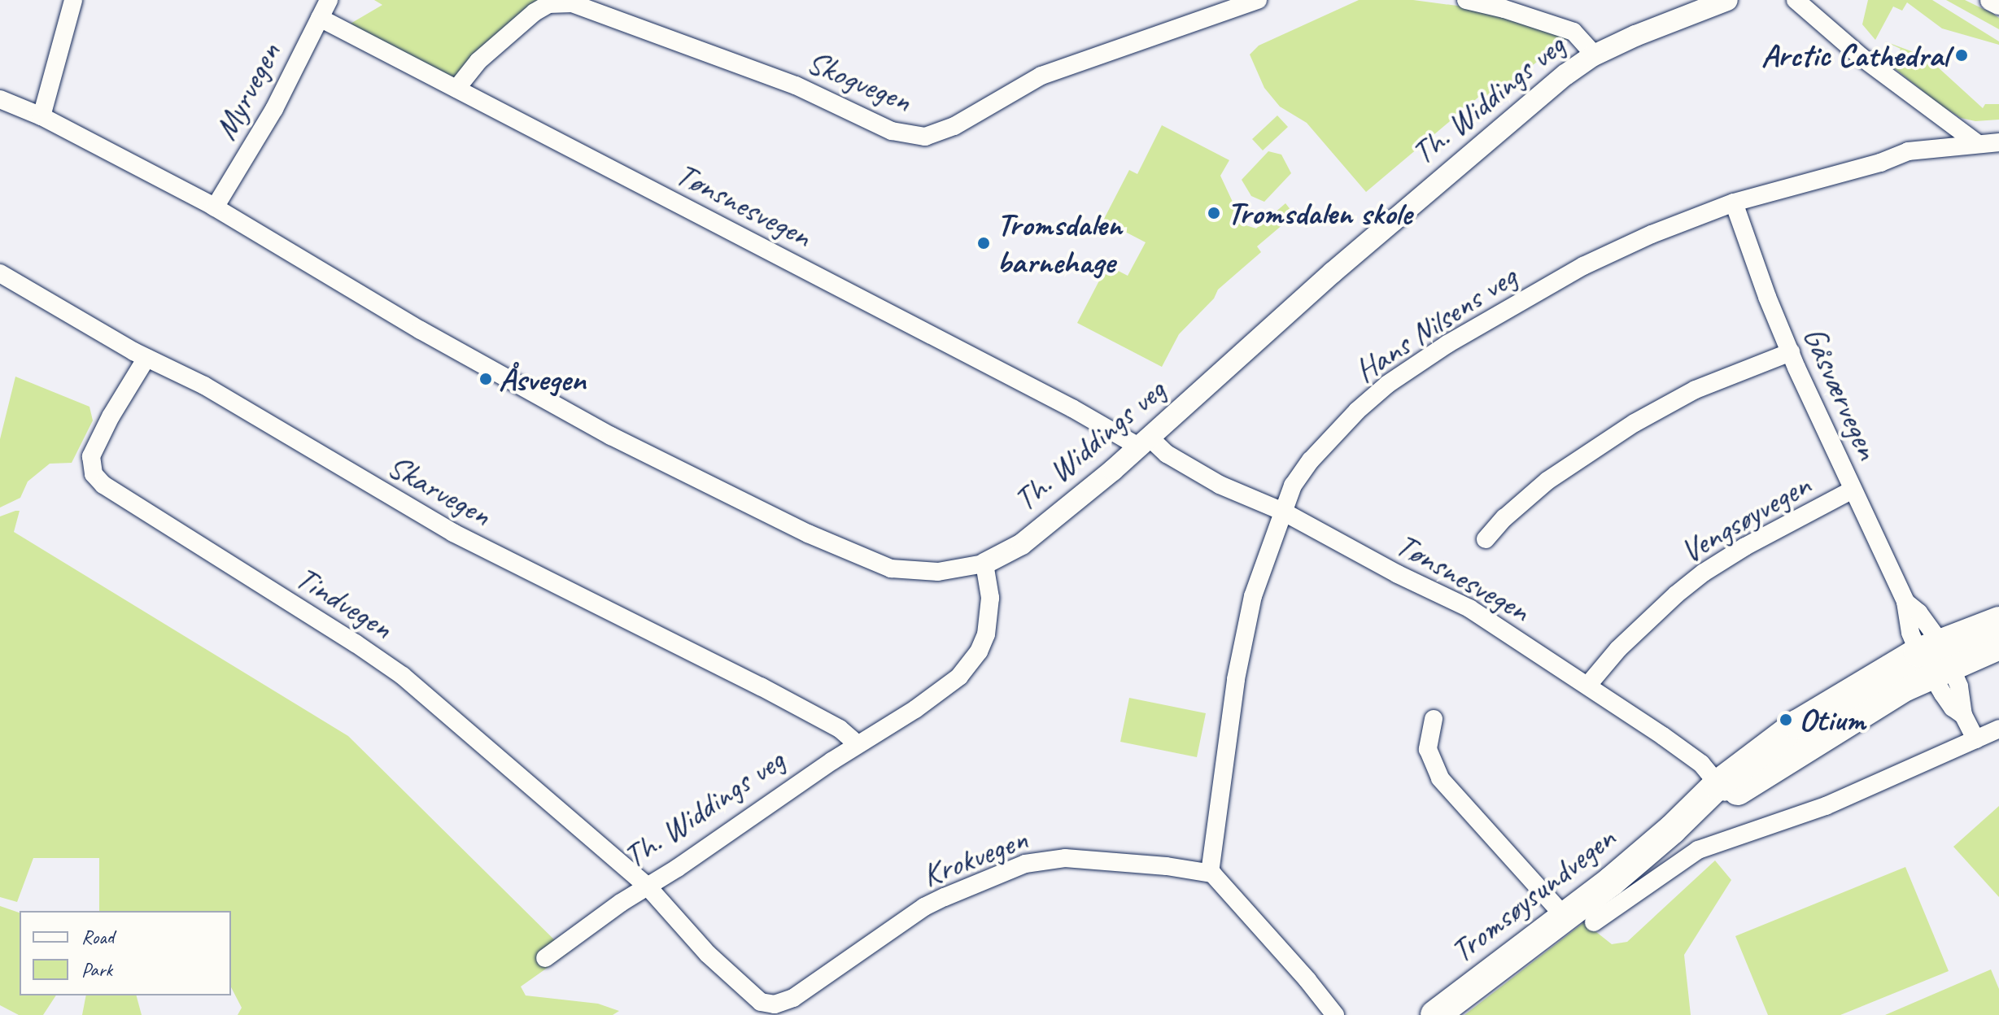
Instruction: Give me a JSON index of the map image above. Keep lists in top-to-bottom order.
{
  "streets": {
    "highway": ["Tromsøysundvegen"],
    "street": [
      "Skogvegen",
      "Myrvegen",
      "Th. Widdings veg",
      "Tønsnesvegen",
      "Hans Nilsens veg",
      "Gåsværvegen",
      "Skarvegen",
      "Vengsøyvegen",
      "Tindvegen",
      "Krokvegen"
    ]
  },
  "crossings": [
    ["Skogvegen", "Tønsnesvegen"],
    ["Myrvegen", "Tønsnesvegen"],
    ["Th. Widdings veg", "Tønsnesvegen"],
    ["Th. Widdings veg", "Skarvegen"],
    ["Th. Widdings veg", "Tindvegen"],
    ["Th. Widdings veg", "Krokvegen"],
    ["Tønsnesvegen", "Hans Nilsens veg"],
    ["Tønsnesvegen", "Vengsøyvegen"],
    ["Tønsnesvegen", "Tromsøysundvegen"],
    ["Hans Nilsens veg", "Gåsværvegen"],
    ["Hans Nilsens veg", "Krokvegen"],
    ["Gåsværvegen", "Vengsøyvegen"],
    ["Gåsværvegen", "Tromsøysundvegen"],
    ["Skarvegen", "Tindvegen"],
    ["Tindvegen", "Krokvegen"]
  ],
  "places": [
    "Arctic Cathedral",
    "Tromsdalen skole",
    "Tromsdalen barnehage",
    "Åsvegen",
    "Otium"
  ],
  "legend": ["Road", "Park"]
}
